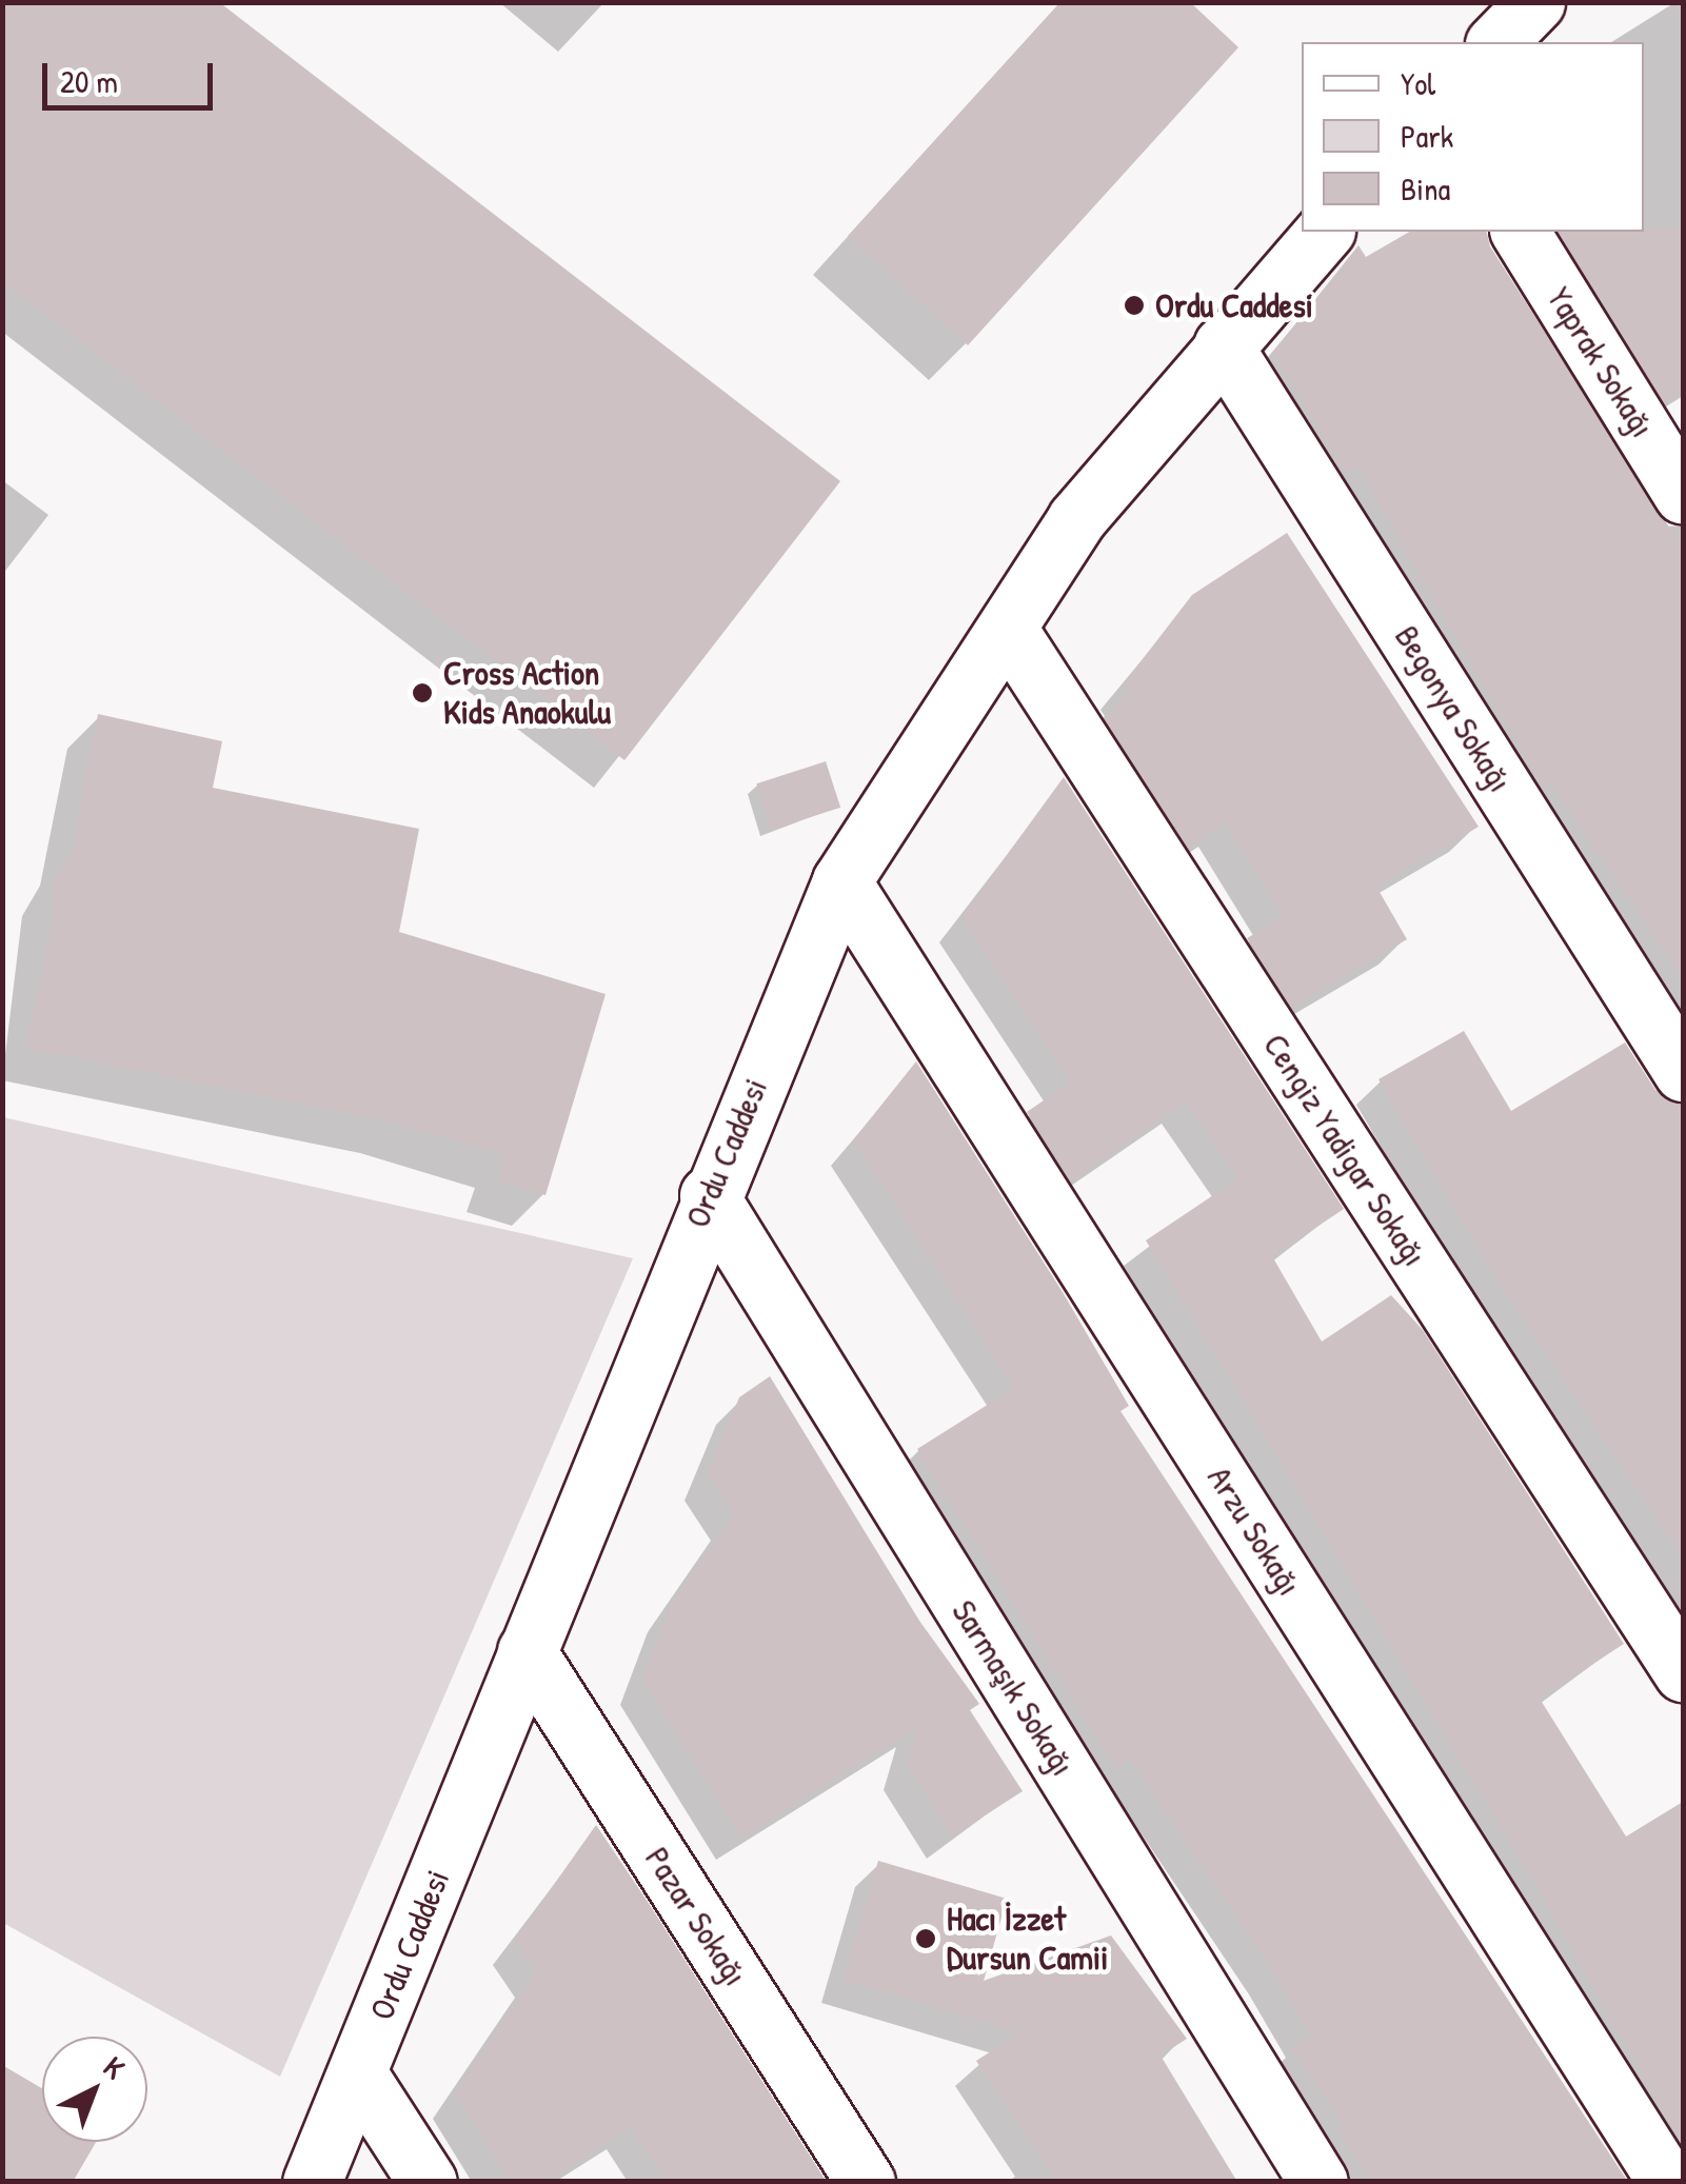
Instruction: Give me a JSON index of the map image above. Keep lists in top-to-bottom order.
{
  "streets": {
    "street": [
      "Yaprak Sokağı",
      "Begonya Sokağı",
      "Cengiz Yadigar Sokağı",
      "Ordu Caddesi",
      "Arzu Sokağı",
      "Sarmaşık Sokağı",
      "Pazar Sokağı"
    ]
  },
  "crossings": [
    ["Begonya Sokağı", "Ordu Caddesi"],
    ["Cengiz Yadigar Sokağı", "Ordu Caddesi"],
    ["Ordu Caddesi", "Arzu Sokağı"],
    ["Ordu Caddesi", "Sarmaşık Sokağı"],
    ["Ordu Caddesi", "Pazar Sokağı"]
  ],
  "places": ["Ordu Caddesi", "Cross Action Kids Anaokulu", "Hacı İzzet Dursun Camii"],
  "legend": ["Yol", "Park", "Bina"],
  "scale_bar": "20 m",
  "north": "top right"
}
